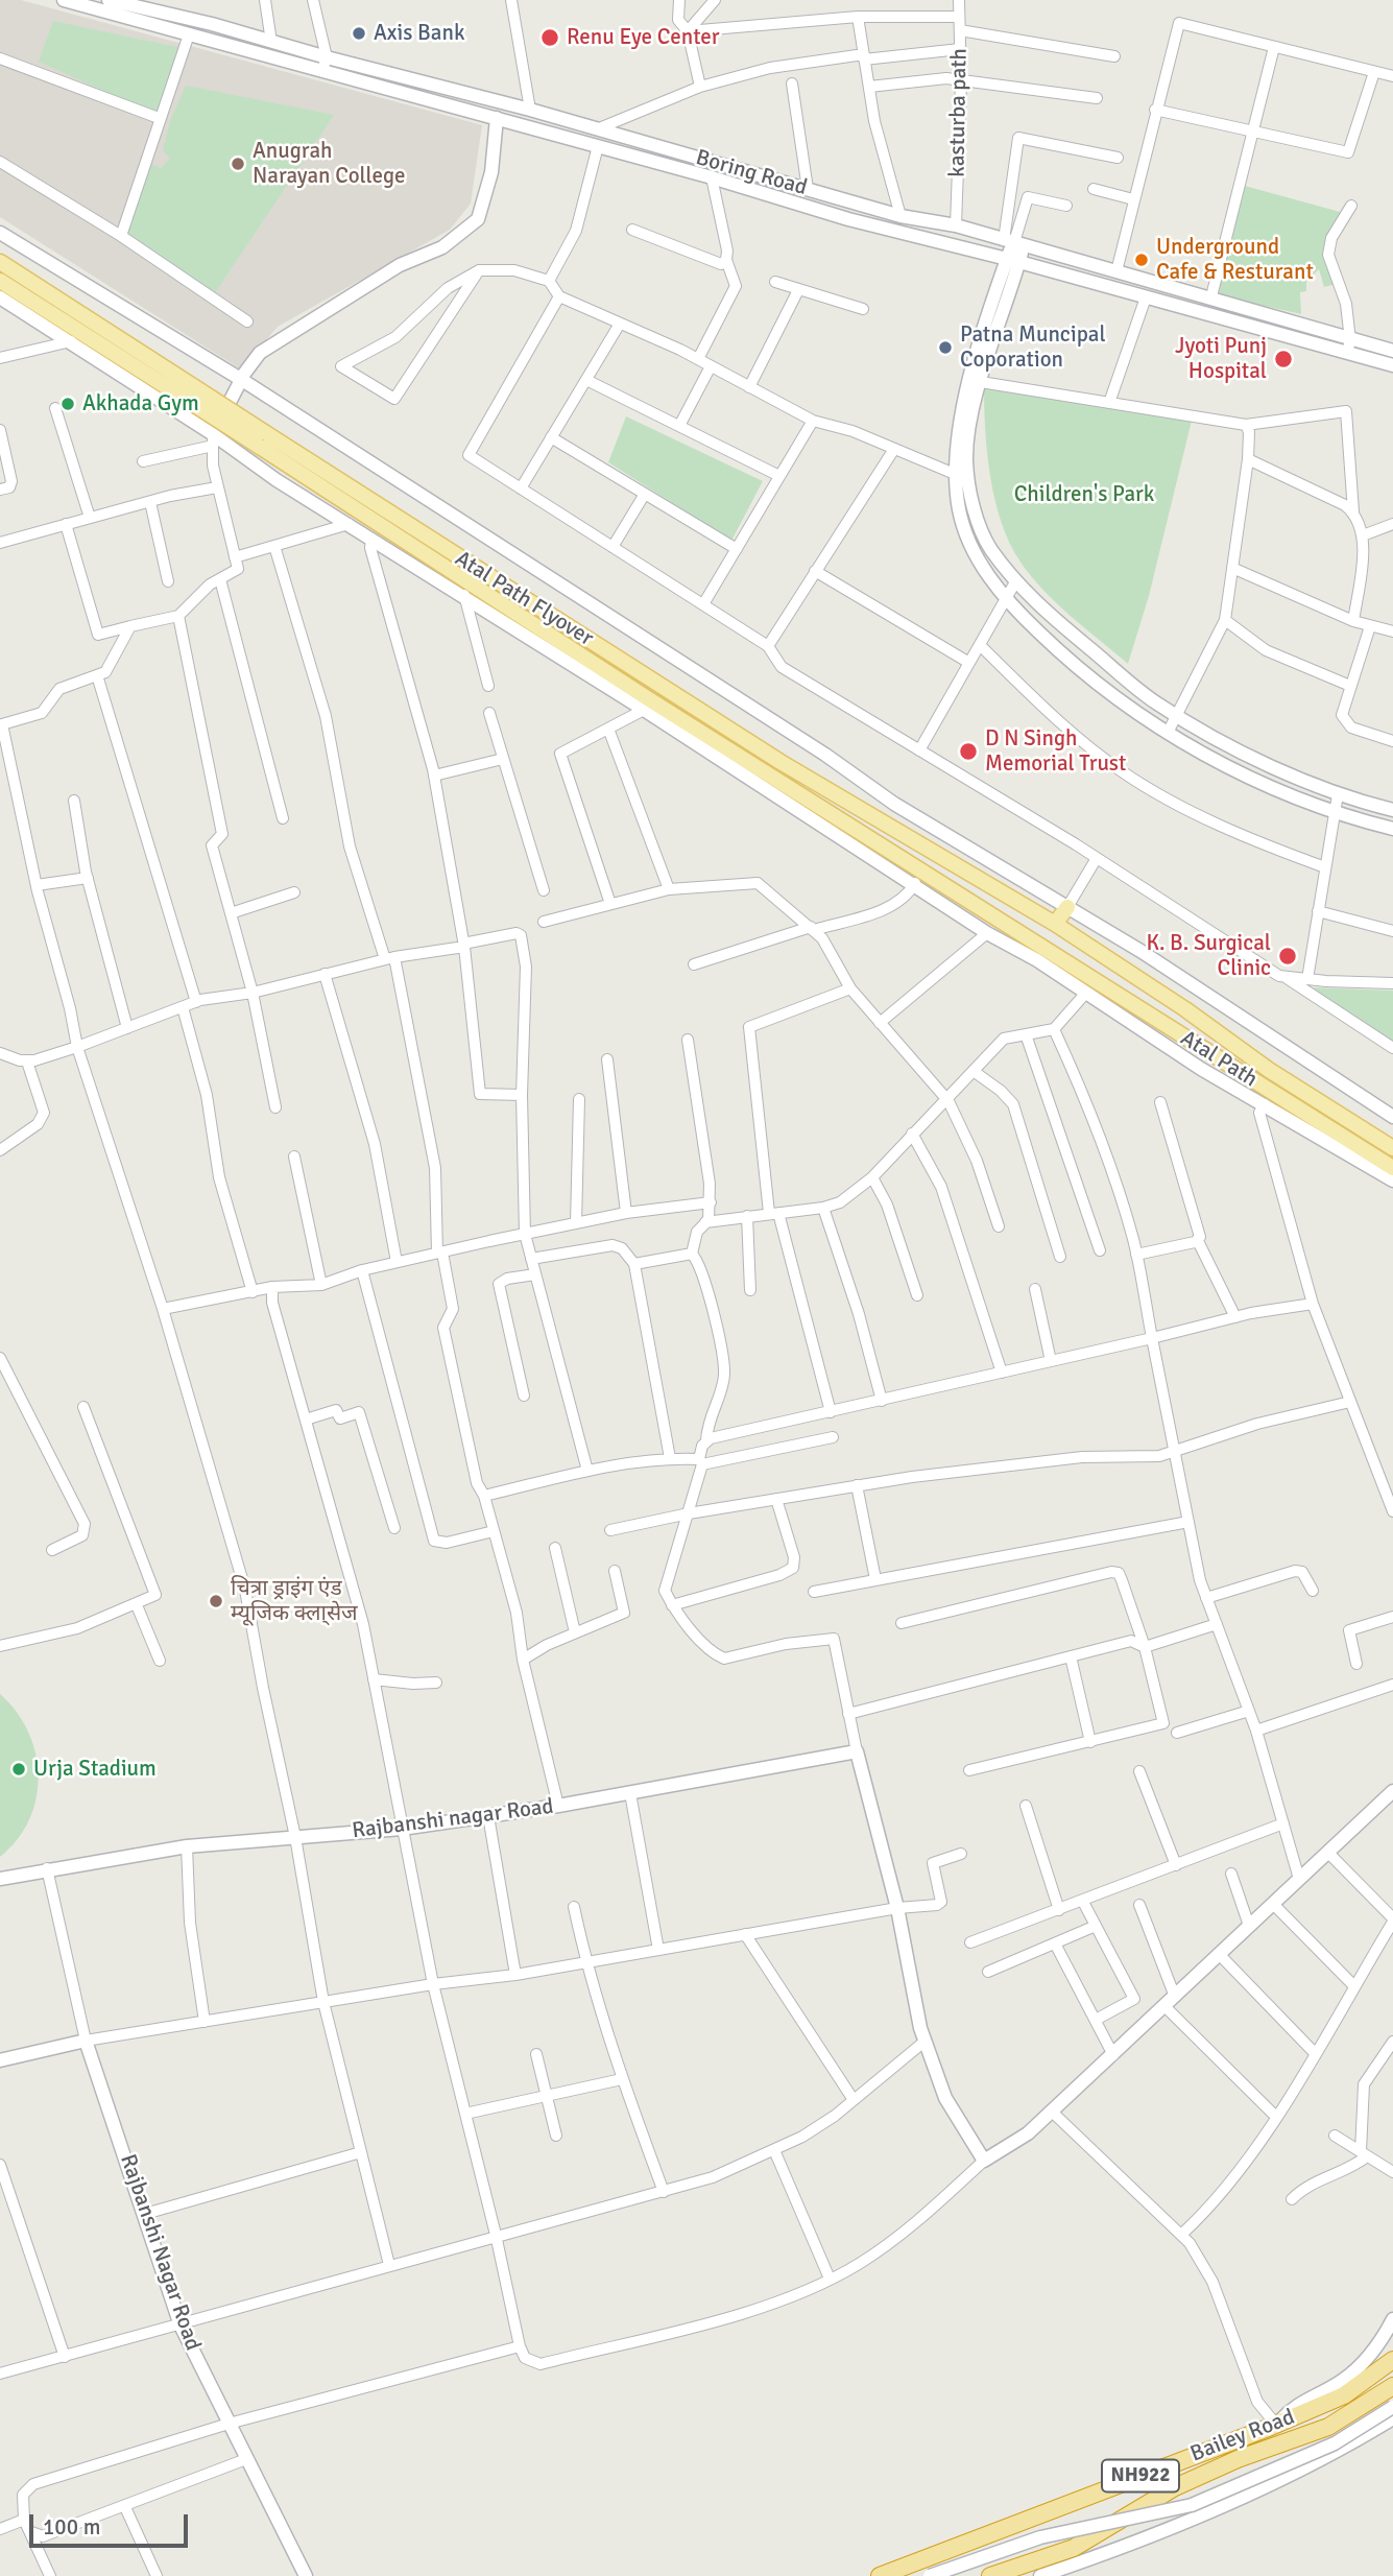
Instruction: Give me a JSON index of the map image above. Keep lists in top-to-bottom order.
{
  "streets": {
    "highway": ["Bailey Road", "NH922"],
    "main road": ["Atal Path Flyover", "Atal Path"],
    "street": [
      "kasturba path",
      "Boring Road",
      "Rajbanshi nagar Road",
      "Rajbanshi Nagar Road"
    ]
  },
  "crossings": [
    ["kasturba path", "Boring Road"],
    ["Atal Path Flyover", "Atal Path"]
  ],
  "parks": ["Children's Park"],
  "places": [
    "Axis Bank",
    "Renu Eye Center",
    "Anugrah Narayan College",
    "Underground Cafe & Resturant",
    "Patna Muncipal Coporation",
    "Jyoti Punj Hospital",
    "Akhada Gym",
    "D N Singh Memorial Trust",
    "K. B. Surgical Clinic",
    "चित्रा ड्राइंग एंड म्यूजिक क्ला्सेज",
    "Urja Stadium"
  ],
  "scale_bar": "100 m"
}
